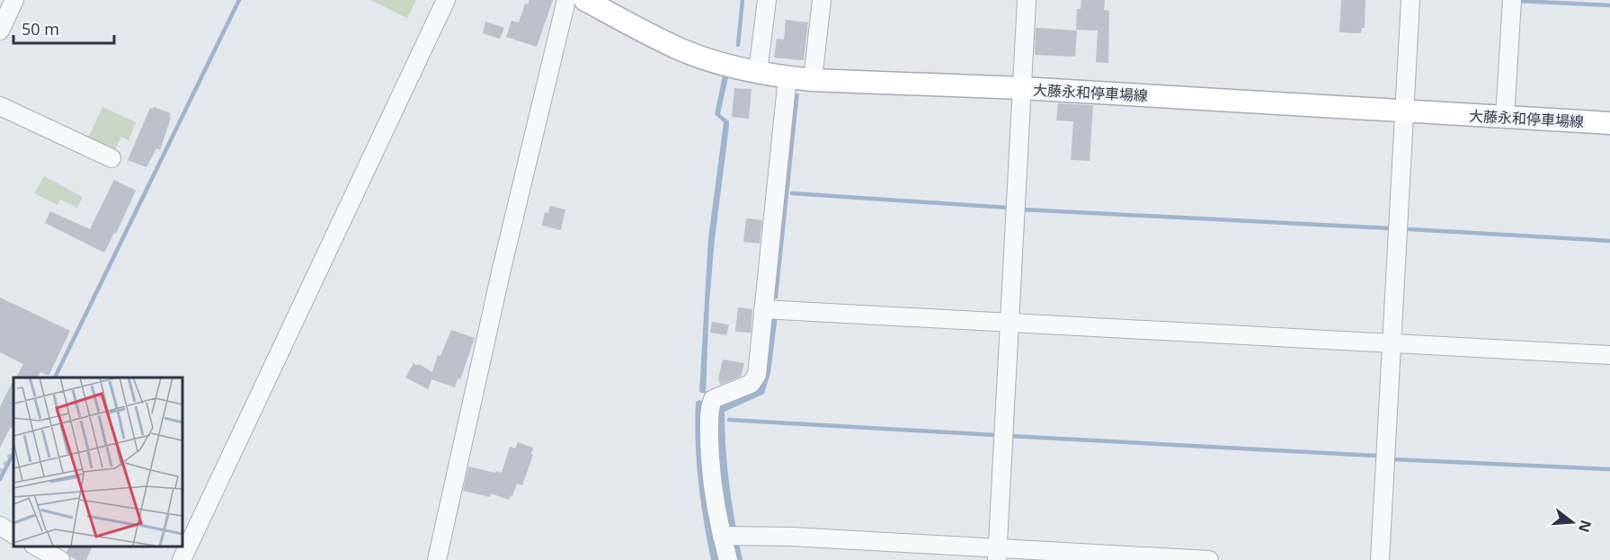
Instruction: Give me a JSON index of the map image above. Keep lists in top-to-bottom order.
{
  "streets": {
    "main road": ["大藤永和停車場線"]
  },
  "scale_bar": "50 m",
  "north": "right"
}
